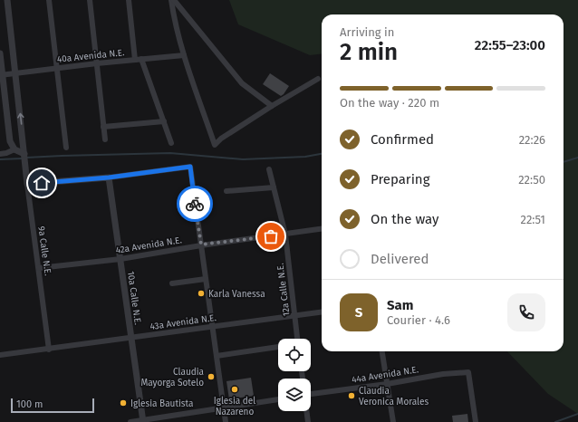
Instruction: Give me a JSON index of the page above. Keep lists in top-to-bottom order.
{
  "streets": {
    "street": [
      "40a Avenida N.E.",
      "42a Avenida N.E.",
      "9a Calle N.E.",
      "12a Calle N.E.",
      "10a Calle N.E.",
      "43a Avenida N.E.",
      "44a Avenida N.E."
    ]
  },
  "crossings": [
    ["40a Avenida N.E.", "9a Calle N.E."],
    ["42a Avenida N.E.", "9a Calle N.E."],
    ["42a Avenida N.E.", "12a Calle N.E."],
    ["42a Avenida N.E.", "10a Calle N.E."],
    ["9a Calle N.E.", "43a Avenida N.E."],
    ["12a Calle N.E.", "43a Avenida N.E."],
    ["10a Calle N.E.", "43a Avenida N.E."]
  ],
  "places": [
    "Karla Vanessa",
    "Claudia Mayorga Sotelo",
    "Iglesia del Nazareno",
    "Claudia Veronica Morales",
    "Iglesia Bautista"
  ],
  "scale_bar": "100 m",
  "page": {
    "heading": ["2 min", "Arriving in", "22:55–23:00"],
    "panel": ["Sam", "Courier · 4.6"],
    "bar": "On the way · 220 m",
    "list": [
      ["Confirmed", "22:26"],
      ["Preparing", "22:50"],
      ["On the way", "22:51"],
      "Delivered"
    ],
    "round": "S",
    "scale": "100 m"
  }
}
